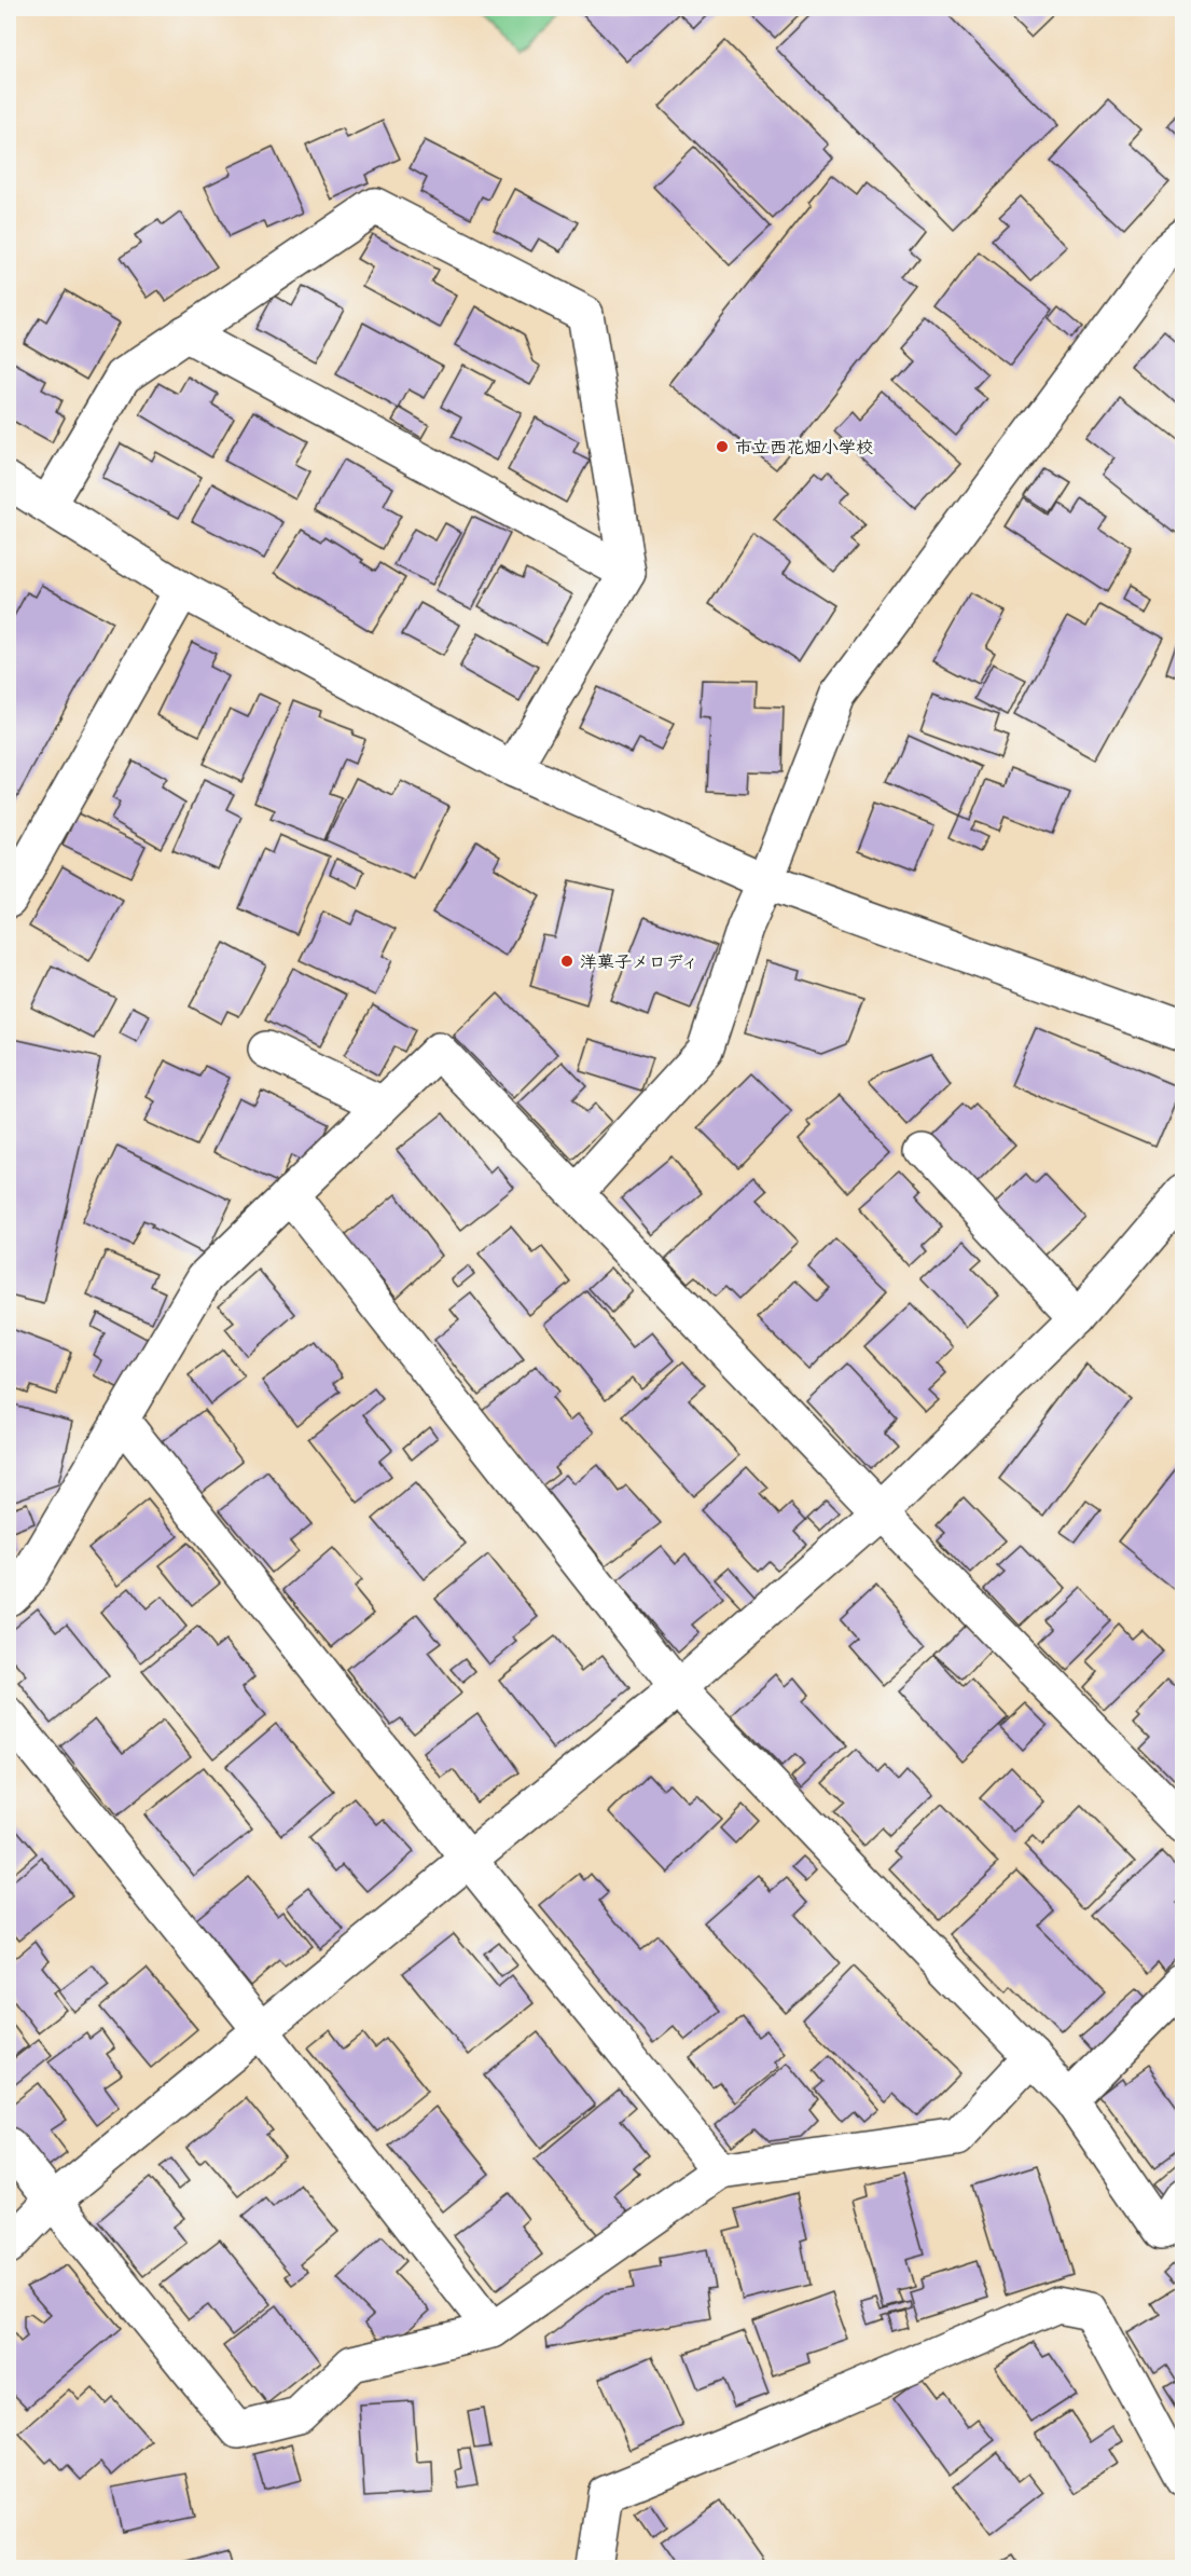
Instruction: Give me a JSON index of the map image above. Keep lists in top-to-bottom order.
{
  "places": ["市立西花畑小学校", "洋菓子メロディ"]
}
